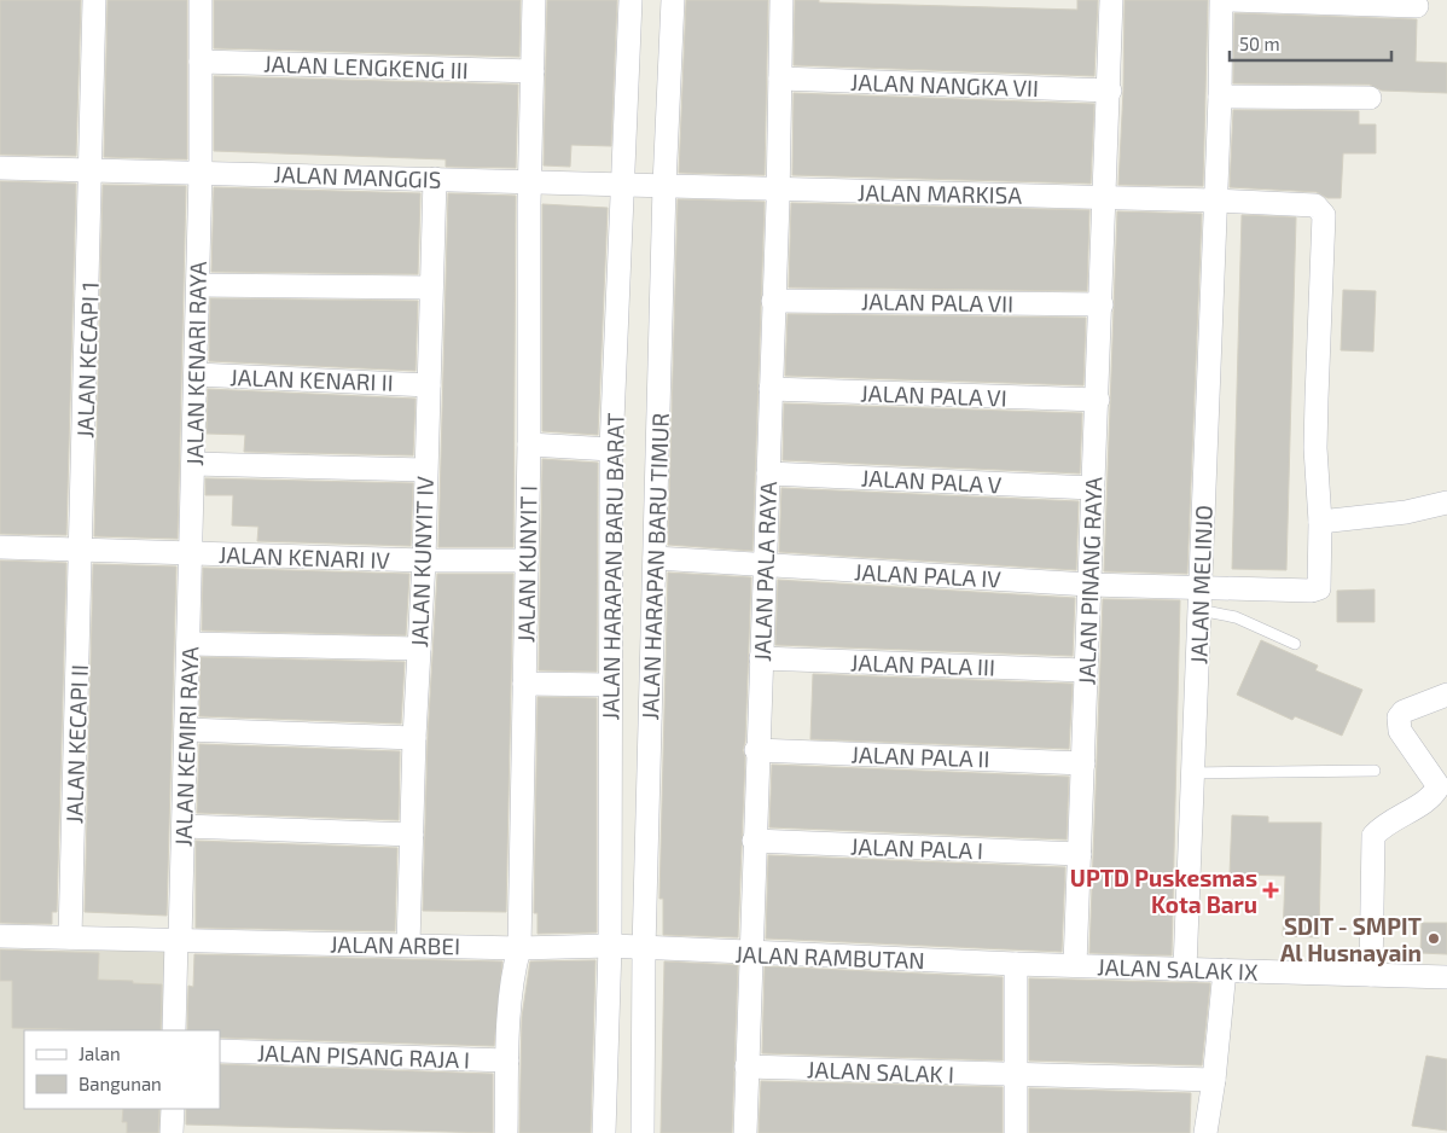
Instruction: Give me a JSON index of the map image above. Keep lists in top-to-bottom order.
{
  "streets": {
    "street": [
      "JALAN LENGKENG III",
      "JALAN NANGKA VII",
      "JALAN MANGGIS",
      "JALAN MARKISA",
      "JALAN PALA VII",
      "JALAN KECAPI 1",
      "JALAN KENARI RAYA",
      "JALAN KENARI II",
      "JALAN PALA VI",
      "JALAN PALA V",
      "JALAN KENARI IV",
      "JALAN KUNYIT IV",
      "JALAN KUNYIT I",
      "JALAN HARAPAN BARU BARAT",
      "JALAN HARAPAN BARU TIMUR",
      "JALAN PALA RAYA",
      "JALAN PALA IV",
      "JALAN PINANG RAYA",
      "JALAN MELINJO",
      "JALAN PALA III",
      "JALAN KECAPI II",
      "JALAN KEMIRI RAYA",
      "JALAN PALA II",
      "JALAN PALA I",
      "JALAN ARBEI",
      "JALAN RAMBUTAN",
      "JALAN SALAK IX",
      "JALAN PISANG RAJA I",
      "JALAN SALAK I"
    ]
  },
  "crossings": [
    ["JALAN LENGKENG III", "JALAN KENARI RAYA"],
    ["JALAN LENGKENG III", "JALAN KUNYIT I"],
    ["JALAN NANGKA VII", "JALAN PALA RAYA"],
    ["JALAN NANGKA VII", "JALAN PINANG RAYA"],
    ["JALAN MANGGIS", "JALAN MARKISA"],
    ["JALAN MANGGIS", "JALAN KECAPI 1"],
    ["JALAN MANGGIS", "JALAN KENARI RAYA"],
    ["JALAN MANGGIS", "JALAN KUNYIT IV"],
    ["JALAN MANGGIS", "JALAN KUNYIT I"],
    ["JALAN MANGGIS", "JALAN HARAPAN BARU BARAT"],
    ["JALAN MANGGIS", "JALAN HARAPAN BARU TIMUR"],
    ["JALAN MARKISA", "JALAN HARAPAN BARU TIMUR"],
    ["JALAN MARKISA", "JALAN PALA RAYA"],
    ["JALAN MARKISA", "JALAN PALA IV"],
    ["JALAN MARKISA", "JALAN PINANG RAYA"],
    ["JALAN MARKISA", "JALAN MELINJO"],
    ["JALAN PALA VII", "JALAN PALA RAYA"],
    ["JALAN PALA VII", "JALAN PINANG RAYA"],
    ["JALAN KECAPI 1", "JALAN KENARI IV"],
    ["JALAN KECAPI 1", "JALAN KECAPI II"],
    ["JALAN KENARI RAYA", "JALAN KENARI II"],
    ["JALAN KENARI RAYA", "JALAN KENARI IV"],
    ["JALAN KENARI RAYA", "JALAN KEMIRI RAYA"],
    ["JALAN KENARI II", "JALAN KUNYIT IV"],
    ["JALAN PALA VI", "JALAN PALA RAYA"],
    ["JALAN PALA VI", "JALAN PINANG RAYA"],
    ["JALAN PALA V", "JALAN PALA RAYA"],
    ["JALAN PALA V", "JALAN PINANG RAYA"],
    ["JALAN KENARI IV", "JALAN KUNYIT IV"],
    ["JALAN KENARI IV", "JALAN KUNYIT I"],
    ["JALAN KENARI IV", "JALAN KECAPI II"],
    ["JALAN KENARI IV", "JALAN KEMIRI RAYA"],
    ["JALAN KUNYIT IV", "JALAN ARBEI"],
    ["JALAN KUNYIT I", "JALAN ARBEI"],
    ["JALAN KUNYIT I", "JALAN PISANG RAJA I"],
    ["JALAN HARAPAN BARU BARAT", "JALAN ARBEI"],
    ["JALAN HARAPAN BARU BARAT", "JALAN RAMBUTAN"],
    ["JALAN HARAPAN BARU TIMUR", "JALAN PALA IV"],
    ["JALAN HARAPAN BARU TIMUR", "JALAN RAMBUTAN"],
    ["JALAN PALA RAYA", "JALAN PALA IV"],
    ["JALAN PALA RAYA", "JALAN PALA III"],
    ["JALAN PALA RAYA", "JALAN PALA II"],
    ["JALAN PALA RAYA", "JALAN PALA I"],
    ["JALAN PALA RAYA", "JALAN RAMBUTAN"],
    ["JALAN PALA RAYA", "JALAN SALAK I"],
    ["JALAN PALA IV", "JALAN PINANG RAYA"],
    ["JALAN PALA IV", "JALAN MELINJO"],
    ["JALAN PINANG RAYA", "JALAN PALA III"],
    ["JALAN PINANG RAYA", "JALAN PALA II"],
    ["JALAN PINANG RAYA", "JALAN PALA I"],
    ["JALAN PINANG RAYA", "JALAN SALAK IX"],
    ["JALAN MELINJO", "JALAN SALAK IX"],
    ["JALAN KECAPI II", "JALAN ARBEI"],
    ["JALAN KEMIRI RAYA", "JALAN ARBEI"],
    ["JALAN ARBEI", "JALAN RAMBUTAN"],
    ["JALAN RAMBUTAN", "JALAN SALAK IX"]
  ],
  "places": {
    "health": ["UPTD Puskesmas Kota Baru"],
    "other": ["SDIT - SMPIT Al Husnayain"]
  },
  "legend": ["Jalan", "Bangunan"],
  "scale_bar": "50 m"
}
